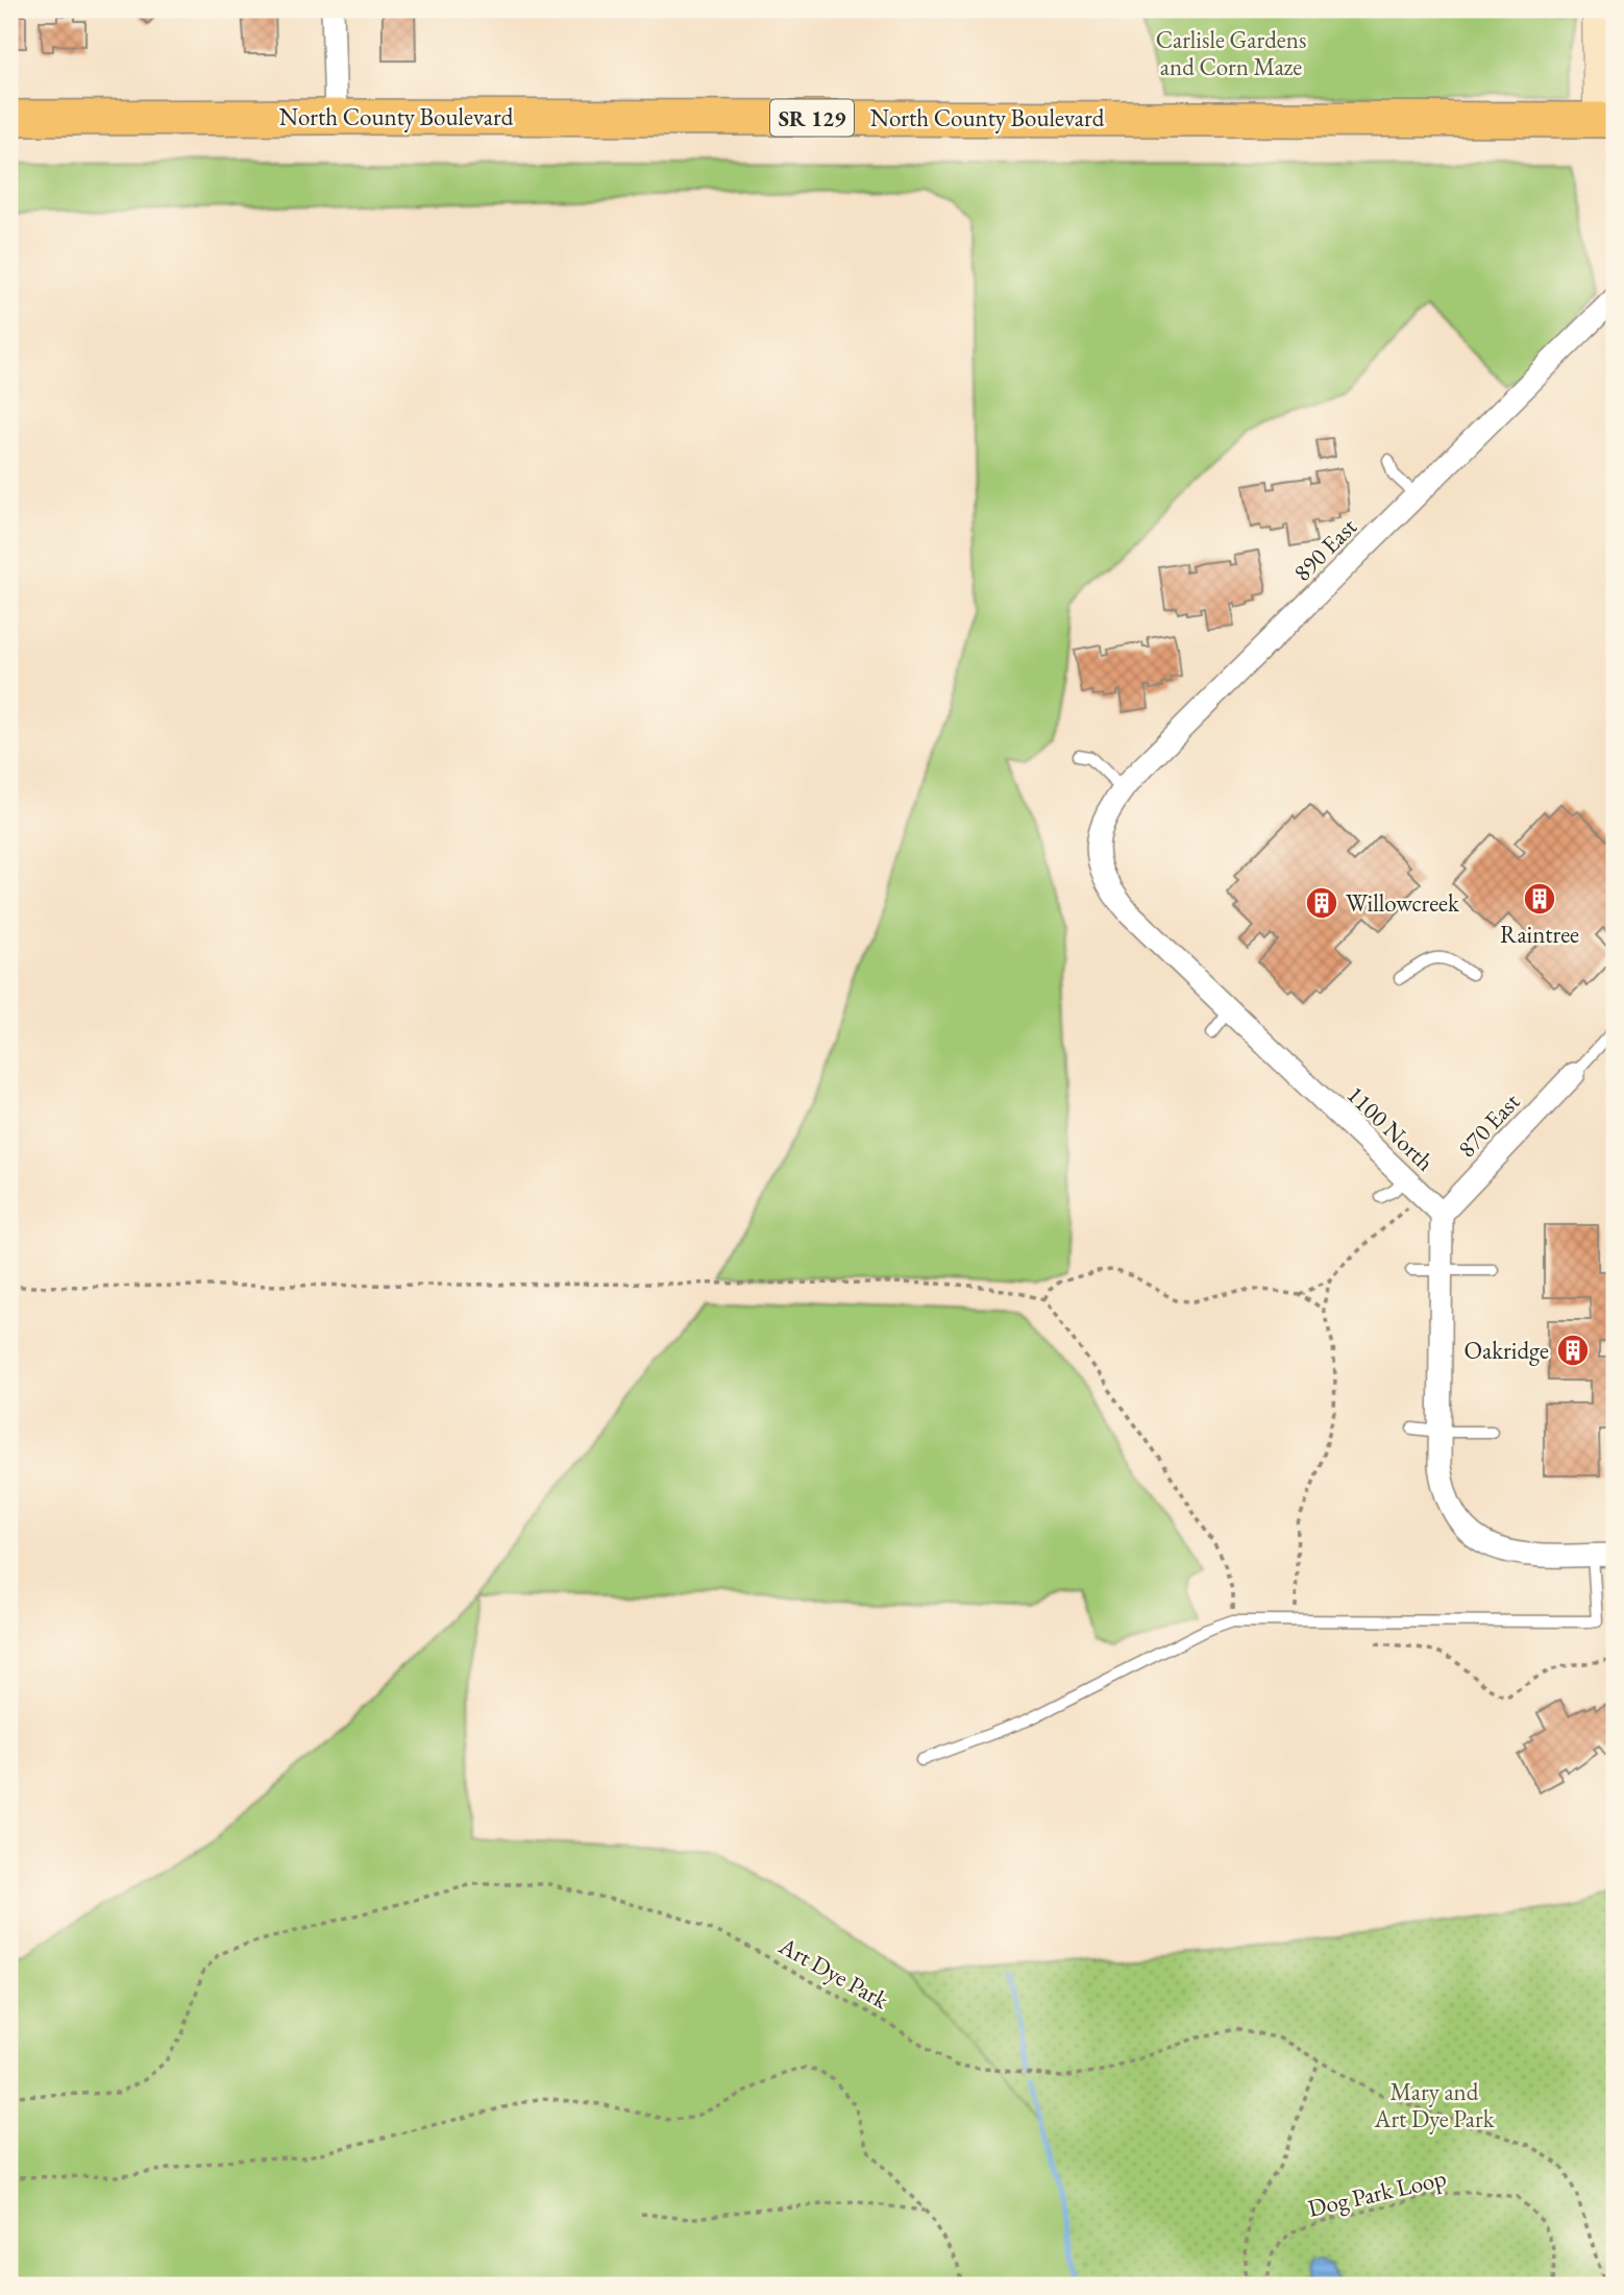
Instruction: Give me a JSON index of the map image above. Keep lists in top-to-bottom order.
{
  "streets": {
    "main road": ["North County Boulevard", "SR 129"],
    "street": ["890 East", "870 East", "1100 North"],
    "path": ["Art Dye Park", "Dog Park Loop"]
  },
  "crossings": [
    ["890 East", "1100 North"],
    ["870 East", "1100 North"]
  ],
  "parks": ["Carlisle Gardens and Corn Maze", "Mary and Art Dye Park"],
  "places": {
    "building": ["Raintree", "Willowcreek", "Oakridge"]
  }
}
